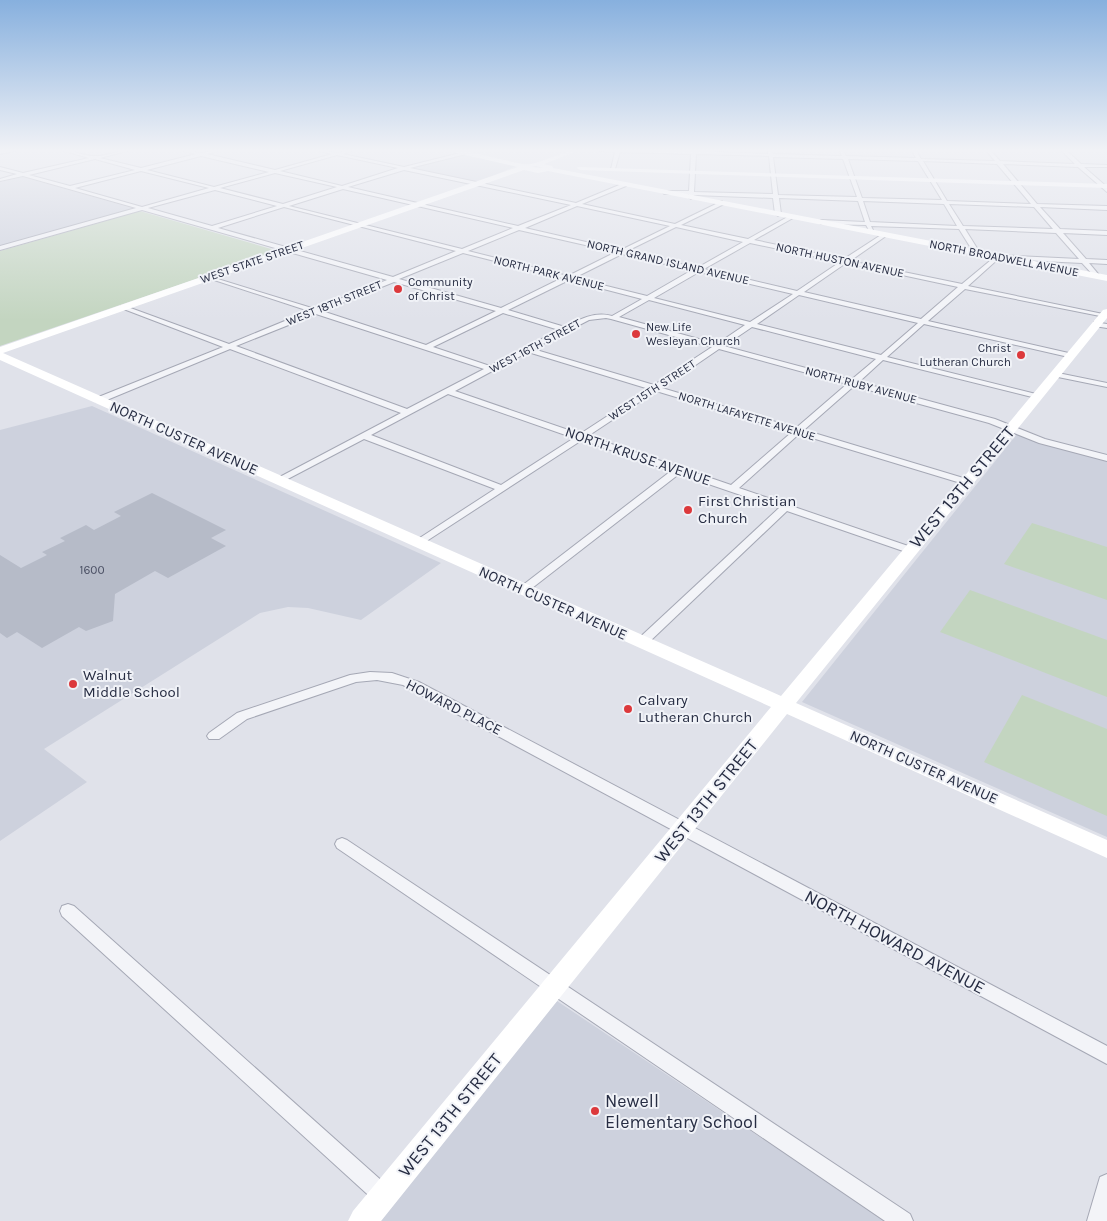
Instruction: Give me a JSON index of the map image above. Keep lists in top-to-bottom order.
{
  "streets": {
    "main road": [
      "NORTH BROADWELL AVENUE",
      "WEST STATE STREET",
      "NORTH CUSTER AVENUE",
      "WEST 13TH STREET"
    ],
    "street": [
      "NORTH HUSTON AVENUE",
      "NORTH GRAND ISLAND AVENUE",
      "NORTH PARK AVENUE",
      "WEST 18TH STREET",
      "WEST 16TH STREET",
      "NORTH RUBY AVENUE",
      "WEST 15TH STREET",
      "NORTH LAFAYETTE AVENUE",
      "NORTH KRUSE AVENUE",
      "HOWARD PLACE",
      "NORTH HOWARD AVENUE"
    ]
  },
  "crossings": [
    ["NORTH BROADWELL AVENUE", "WEST 15TH STREET"],
    ["NORTH HUSTON AVENUE", "WEST 15TH STREET"],
    ["NORTH HUSTON AVENUE", "WEST 13TH STREET"],
    ["WEST STATE STREET", "NORTH PARK AVENUE"],
    ["NORTH GRAND ISLAND AVENUE", "WEST 18TH STREET"],
    ["NORTH GRAND ISLAND AVENUE", "WEST 15TH STREET"],
    ["NORTH GRAND ISLAND AVENUE", "WEST 13TH STREET"],
    ["NORTH PARK AVENUE", "WEST 18TH STREET"],
    ["NORTH PARK AVENUE", "WEST 15TH STREET"],
    ["NORTH PARK AVENUE", "WEST 13TH STREET"],
    ["WEST 18TH STREET", "NORTH CUSTER AVENUE"],
    ["WEST 16TH STREET", "NORTH RUBY AVENUE"],
    ["WEST 16TH STREET", "NORTH LAFAYETTE AVENUE"],
    ["WEST 16TH STREET", "NORTH CUSTER AVENUE"],
    ["WEST 16TH STREET", "NORTH KRUSE AVENUE"],
    ["NORTH RUBY AVENUE", "WEST 15TH STREET"],
    ["NORTH RUBY AVENUE", "WEST 13TH STREET"],
    ["WEST 15TH STREET", "NORTH LAFAYETTE AVENUE"],
    ["WEST 15TH STREET", "NORTH CUSTER AVENUE"],
    ["WEST 15TH STREET", "NORTH KRUSE AVENUE"],
    ["NORTH LAFAYETTE AVENUE", "WEST 13TH STREET"],
    ["NORTH CUSTER AVENUE", "WEST 13TH STREET"],
    ["NORTH KRUSE AVENUE", "WEST 13TH STREET"],
    ["WEST 13TH STREET", "HOWARD PLACE"],
    ["WEST 13TH STREET", "NORTH HOWARD AVENUE"],
    ["HOWARD PLACE", "NORTH HOWARD AVENUE"]
  ],
  "places": [
    "Community of Christ",
    "New Life Wesleyan Church",
    "Christ Lutheran Church",
    "First Christian Church",
    "Walnut Middle School",
    "Calvary Lutheran Church",
    "Newell Elementary School"
  ],
  "house_numbers": ["1600"]
}
